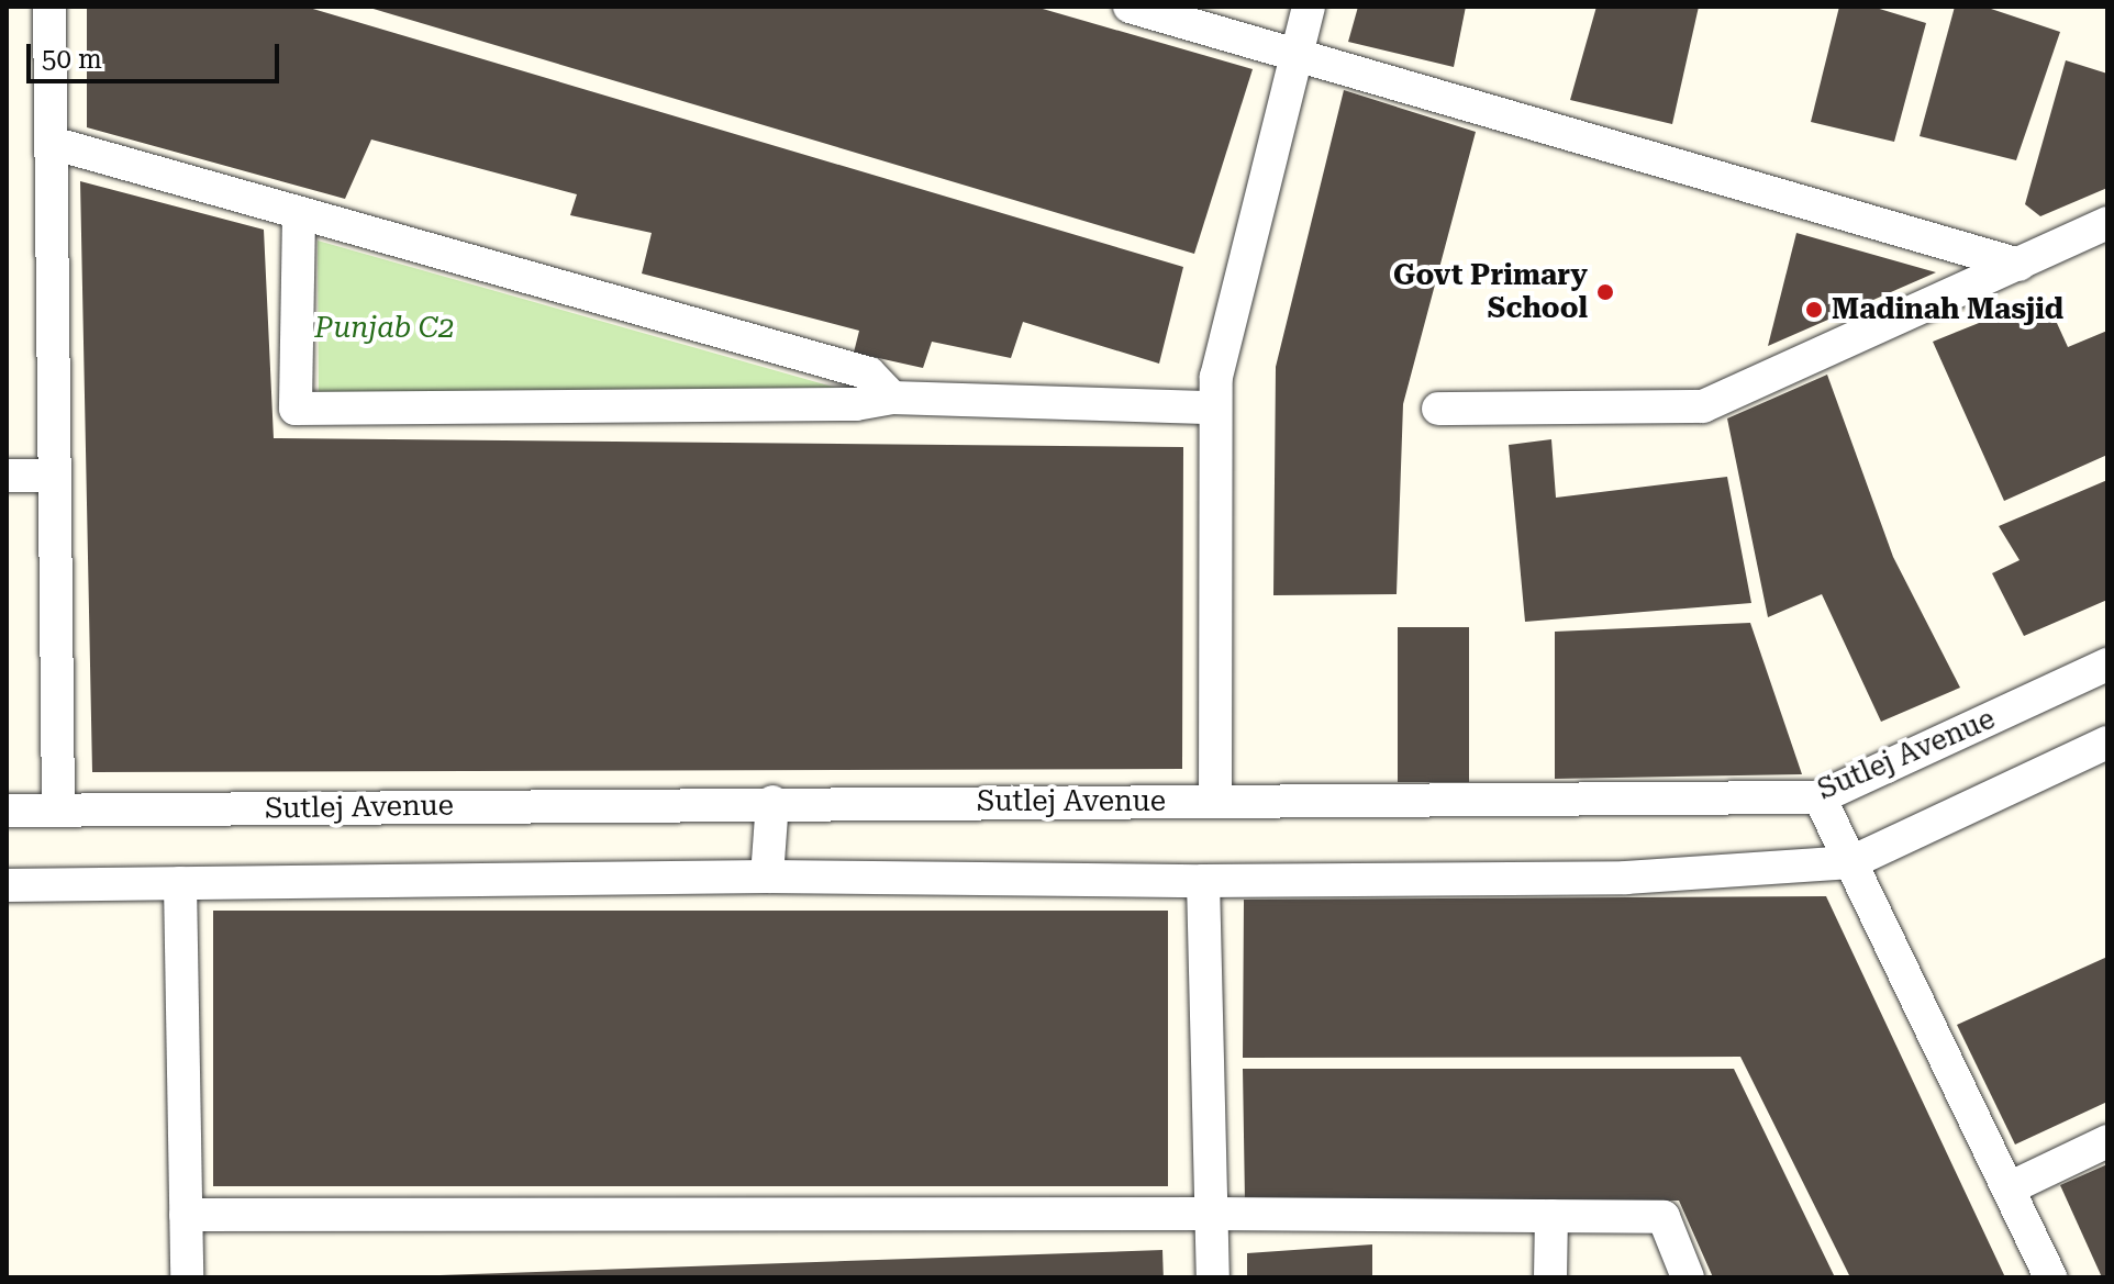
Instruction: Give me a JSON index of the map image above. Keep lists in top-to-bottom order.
{
  "streets": {
    "street": ["Sutlej Avenue"]
  },
  "parks": ["Punjab C2"],
  "places": ["Govt Primary School", "Madinah Masjid"],
  "scale_bar": "50 m"
}
